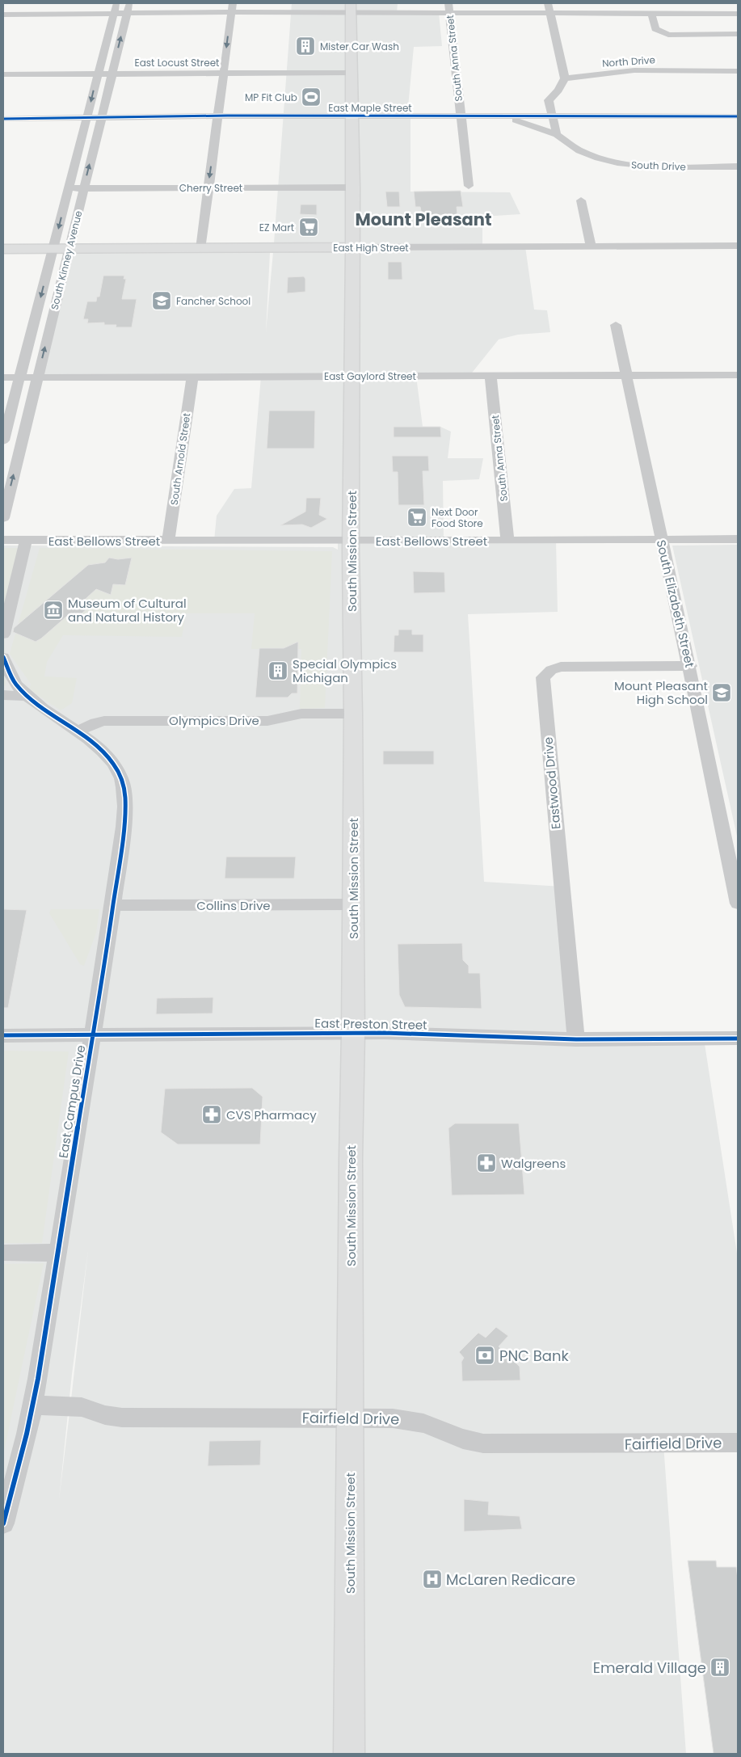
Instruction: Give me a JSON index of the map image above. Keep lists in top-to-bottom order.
{
  "streets": {
    "main road": ["East High Street", "South Mission Street"],
    "street": [
      "South Anna Street",
      "North Drive",
      "East Locust Street",
      "East Maple Street",
      "South Drive",
      "Cherry Street",
      "South Kinney Avenue",
      "East Gaylord Street",
      "South Arnold Street",
      "East Bellows Street",
      "South Elizabeth Street",
      "Olympics Drive",
      "Eastwood Drive",
      "Collins Drive",
      "East Preston Street",
      "East Campus Drive",
      "Fairfield Drive"
    ]
  },
  "crossings": [
    ["South Anna Street", "East Maple Street"],
    ["South Anna Street", "East Gaylord Street"],
    ["South Anna Street", "East Bellows Street"],
    ["East Locust Street", "South Kinney Avenue"],
    ["East Locust Street", "South Mission Street"],
    ["East Maple Street", "South Drive"],
    ["East Maple Street", "South Kinney Avenue"],
    ["East Maple Street", "South Mission Street"],
    ["Cherry Street", "South Kinney Avenue"],
    ["Cherry Street", "South Mission Street"],
    ["East High Street", "South Kinney Avenue"],
    ["East High Street", "South Mission Street"],
    ["South Kinney Avenue", "East Gaylord Street"],
    ["East Gaylord Street", "South Arnold Street"],
    ["East Gaylord Street", "South Mission Street"],
    ["East Gaylord Street", "South Elizabeth Street"],
    ["South Arnold Street", "East Bellows Street"],
    ["East Bellows Street", "South Mission Street"],
    ["East Bellows Street", "South Elizabeth Street"],
    ["South Mission Street", "Olympics Drive"],
    ["South Mission Street", "Collins Drive"],
    ["South Mission Street", "East Preston Street"],
    ["South Mission Street", "Fairfield Drive"],
    ["South Elizabeth Street", "Eastwood Drive"],
    ["Olympics Drive", "East Campus Drive"],
    ["Eastwood Drive", "East Preston Street"],
    ["Collins Drive", "East Campus Drive"],
    ["East Preston Street", "East Campus Drive"],
    ["East Campus Drive", "Fairfield Drive"]
  ],
  "districts": ["Mount Pleasant"],
  "places": {
    "building": ["Mister Car Wash", "Special Olympics Michigan", "Emerald Village"],
    "sports": ["MP Fit Club"],
    "supermarket": ["EZ Mart", "Next Door Food Store"],
    "school or university": ["Fancher School", "Mount Pleasant High School"],
    "museum": ["Museum of Cultural and Natural History"],
    "pharmacy": ["CVS Pharmacy", "Walgreens"],
    "bank": ["PNC Bank"],
    "hospital": ["McLaren Redicare"]
  }
}
